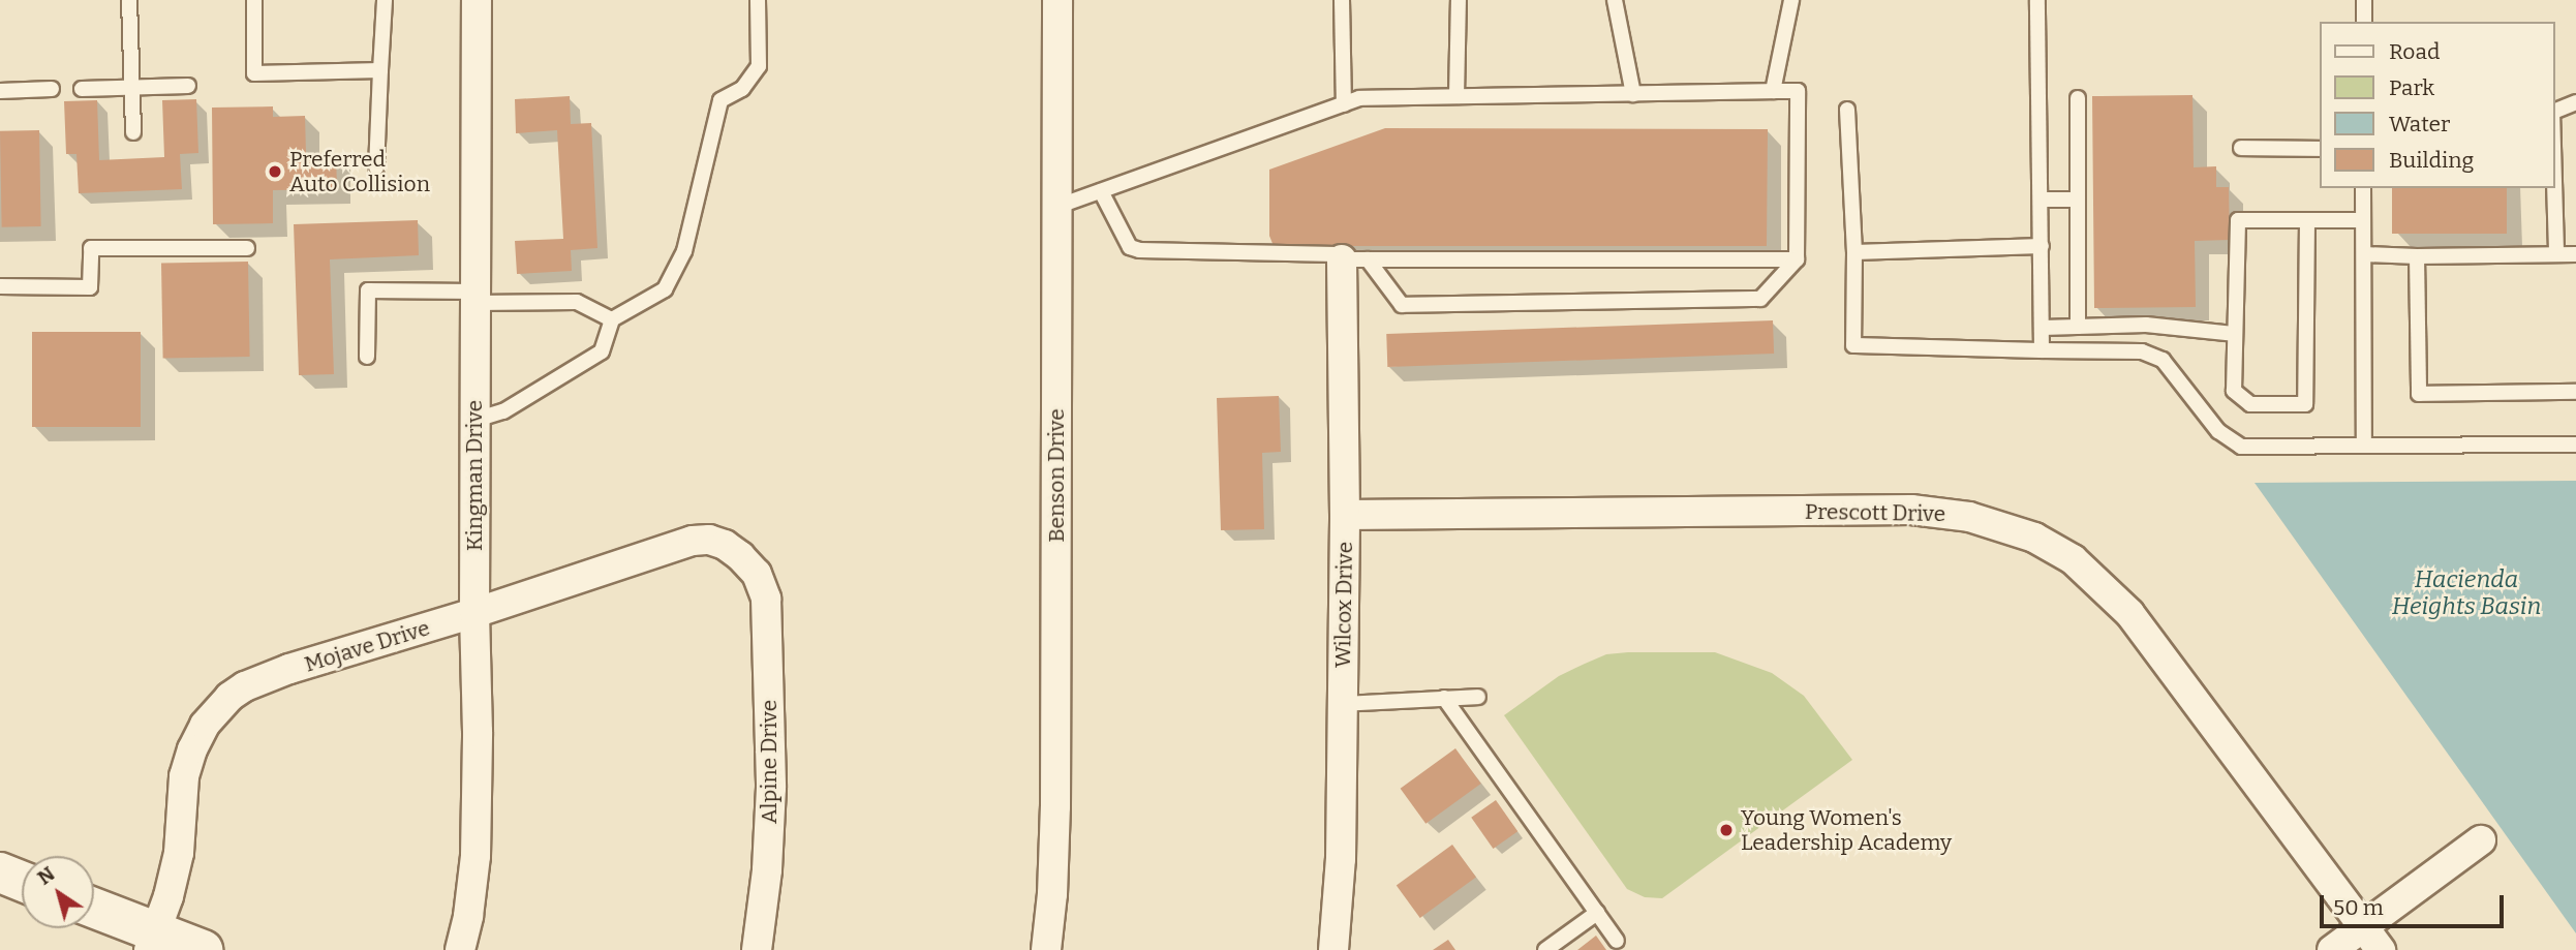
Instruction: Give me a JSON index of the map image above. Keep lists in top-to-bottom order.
{
  "streets": {
    "street": [
      "Kingman Drive",
      "Benson Drive",
      "Prescott Drive",
      "Wilcox Drive",
      "Mojave Drive",
      "Alpine Drive"
    ]
  },
  "crossings": [
    ["Kingman Drive", "Mojave Drive"],
    ["Prescott Drive", "Wilcox Drive"],
    ["Mojave Drive", "Alpine Drive"]
  ],
  "water": ["Hacienda Heights Basin"],
  "places": ["Preferred Auto Collision", "Young Women's Leadership Academy"],
  "legend": [
    "Road",
    "Park",
    "Water",
    "Building"
  ],
  "scale_bar": "50 m",
  "north": "top left"
}
